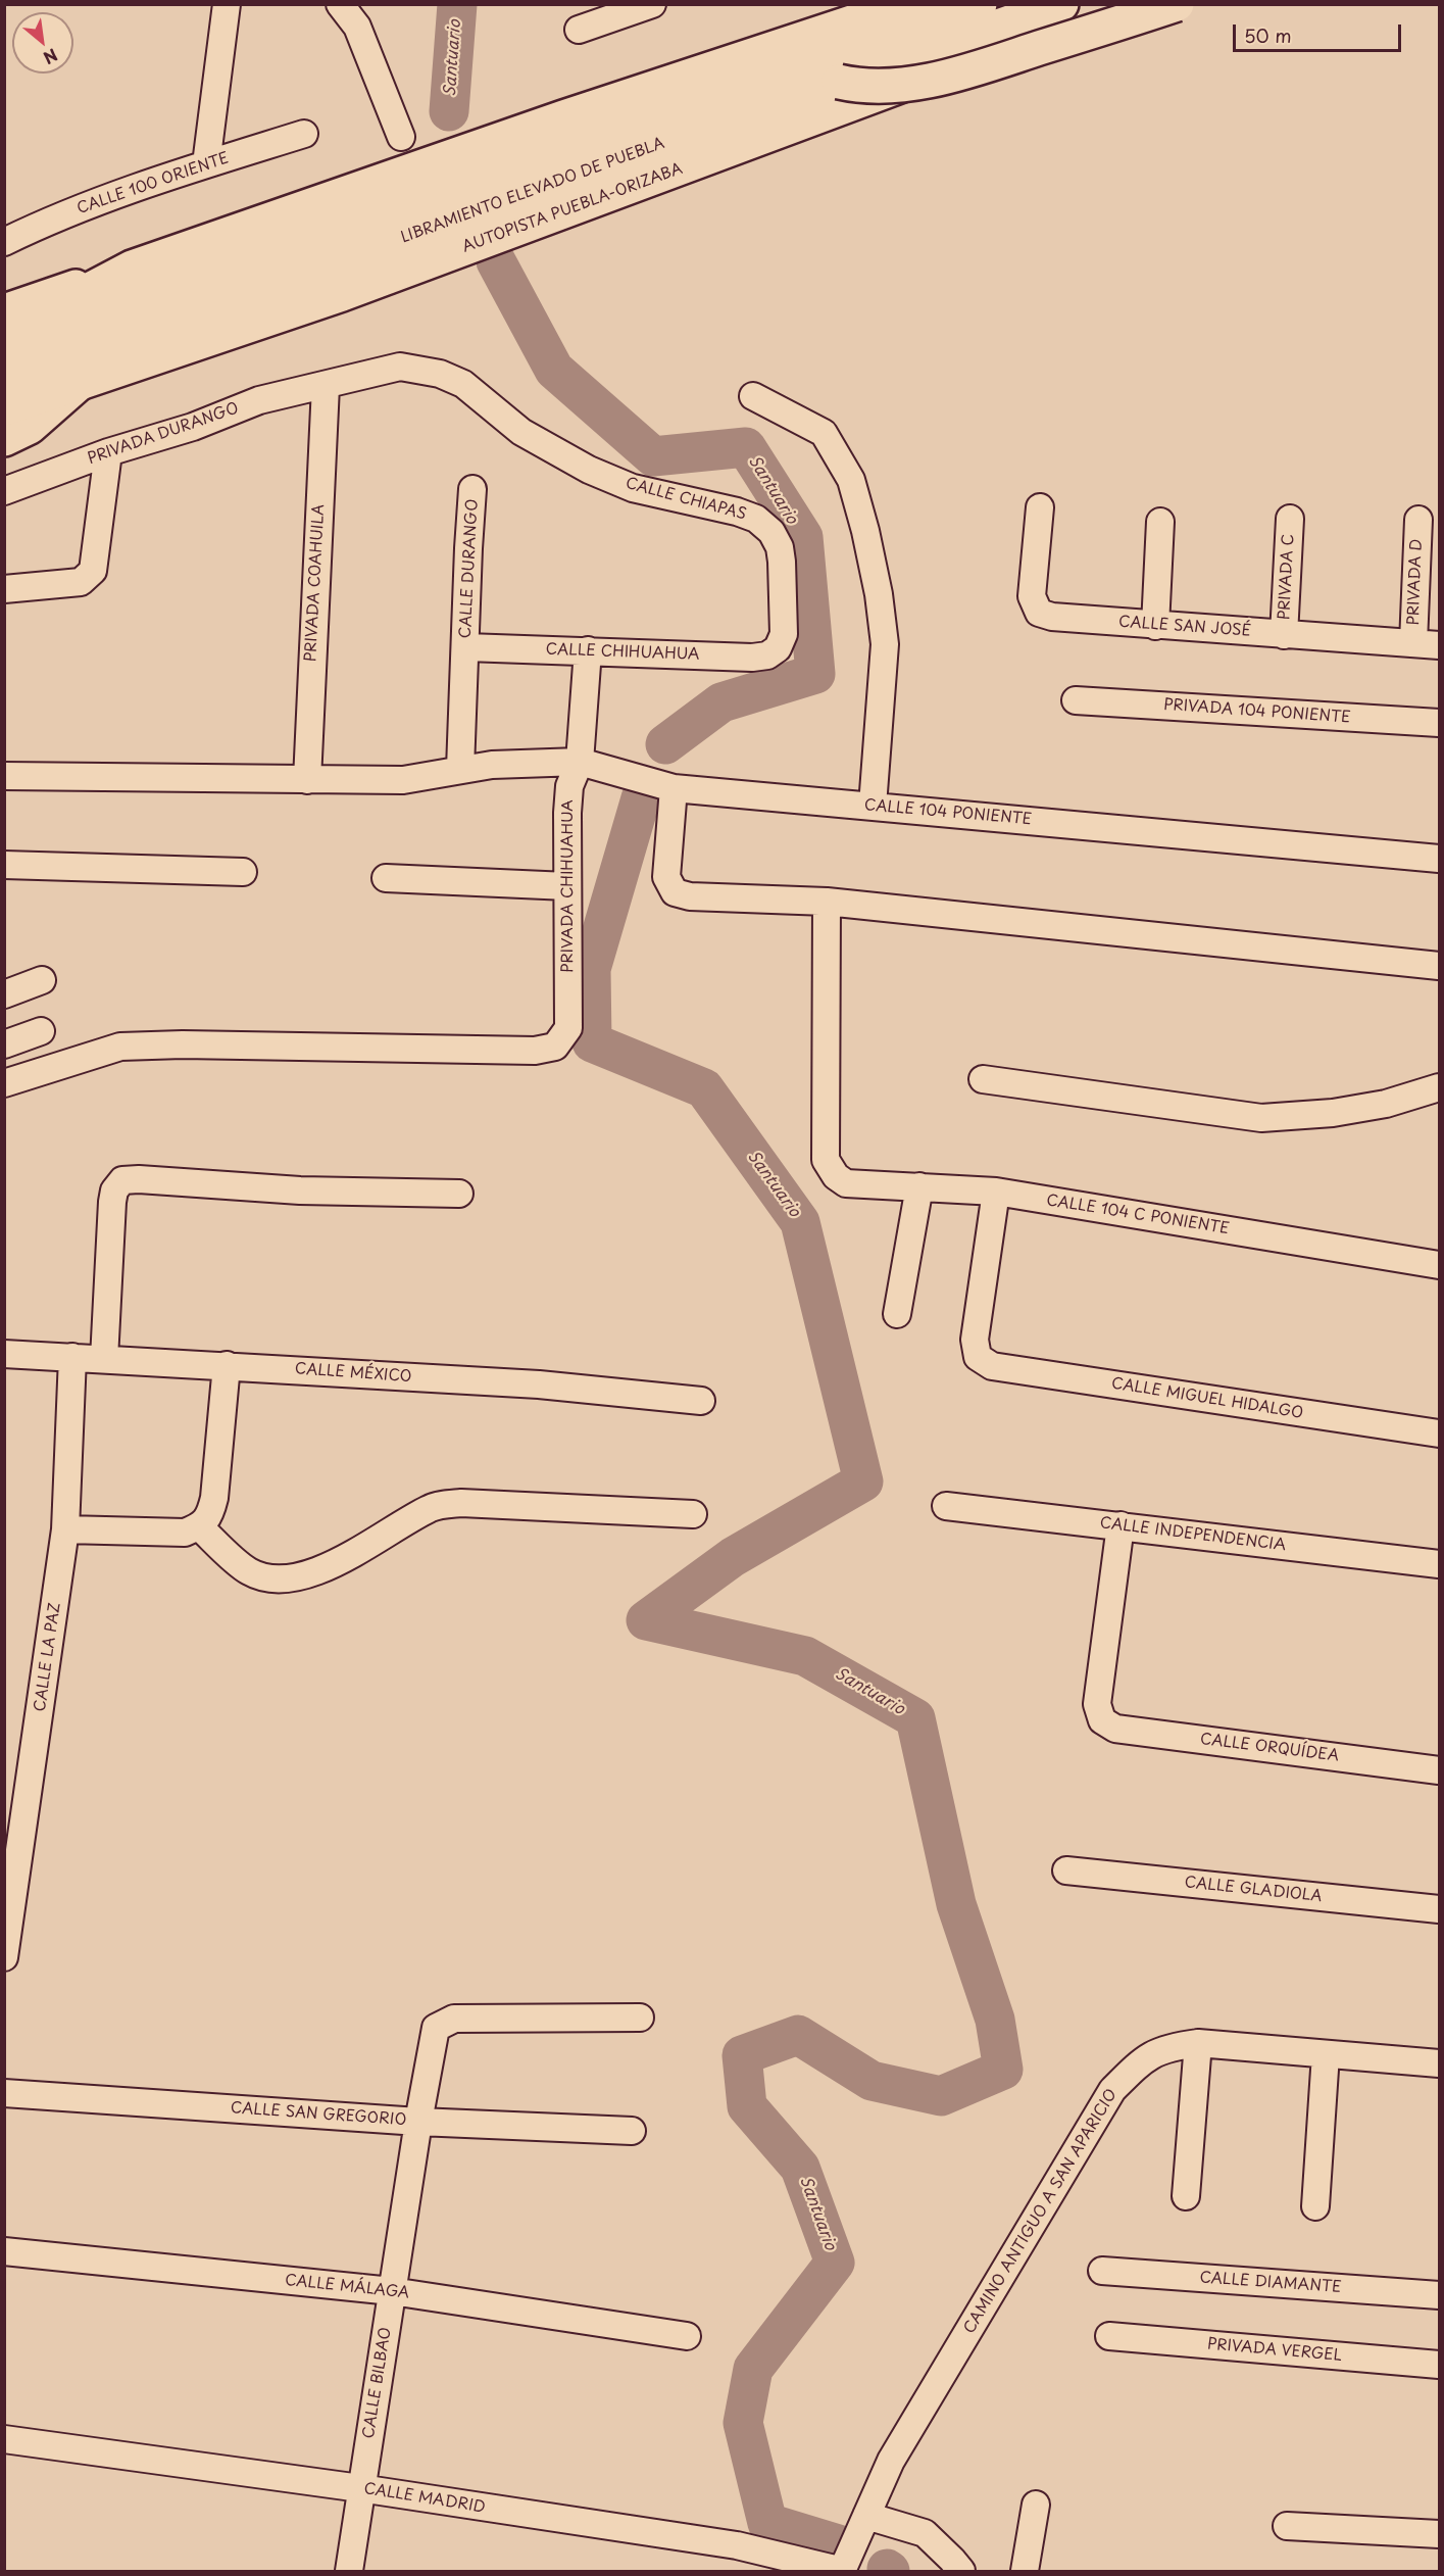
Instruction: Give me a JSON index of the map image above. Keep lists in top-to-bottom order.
{
  "streets": {
    "main road": ["LIBRAMIENTO ELEVADO DE PUEBLA", "AUTOPISTA PUEBLA-ORIZABA"],
    "street": [
      "CALLE 100 ORIENTE",
      "PRIVADA DURANGO",
      "CALLE CHIAPAS",
      "CALLE DURANGO",
      "PRIVADA C",
      "PRIVADA D",
      "PRIVADA COAHUILA",
      "CALLE SAN JOSÉ",
      "CALLE CHIHUAHUA",
      "PRIVADA 104 PONIENTE",
      "CALLE 104 PONIENTE",
      "PRIVADA CHIHUAHUA",
      "CALLE 104 C PONIENTE",
      "CALLE MÉXICO",
      "CALLE MIGUEL HIDALGO",
      "CALLE INDEPENDENCIA",
      "CALLE LA PAZ",
      "CALLE ORQUÍDEA",
      "CALLE GLADIOLA",
      "CALLE SAN GREGORIO",
      "CAMINO ANTIGUO A SAN APARICIO",
      "CALLE DIAMANTE",
      "CALLE MÁLAGA",
      "PRIVADA VERGEL",
      "CALLE BILBAO",
      "CALLE MADRID"
    ]
  },
  "crossings": [
    ["PRIVADA DURANGO", "CALLE CHIAPAS"],
    ["PRIVADA DURANGO", "PRIVADA COAHUILA"],
    ["CALLE CHIAPAS", "PRIVADA COAHUILA"],
    ["CALLE CHIAPAS", "CALLE CHIHUAHUA"],
    ["CALLE DURANGO", "CALLE CHIHUAHUA"],
    ["CALLE DURANGO", "CALLE 104 PONIENTE"],
    ["PRIVADA C", "CALLE SAN JOSÉ"],
    ["PRIVADA D", "CALLE SAN JOSÉ"],
    ["PRIVADA COAHUILA", "CALLE 104 PONIENTE"],
    ["CALLE CHIHUAHUA", "PRIVADA CHIHUAHUA"],
    ["CALLE 104 PONIENTE", "PRIVADA CHIHUAHUA"],
    ["CALLE 104 C PONIENTE", "CALLE MIGUEL HIDALGO"],
    ["CALLE MÉXICO", "CALLE LA PAZ"],
    ["CALLE INDEPENDENCIA", "CALLE ORQUÍDEA"],
    ["CALLE SAN GREGORIO", "CALLE BILBAO"],
    ["CAMINO ANTIGUO A SAN APARICIO", "CALLE MADRID"],
    ["CALLE MÁLAGA", "CALLE BILBAO"],
    ["CALLE BILBAO", "CALLE MADRID"]
  ],
  "water": ["Santuario"],
  "scale_bar": "50 m",
  "north": "bottom right"
}
